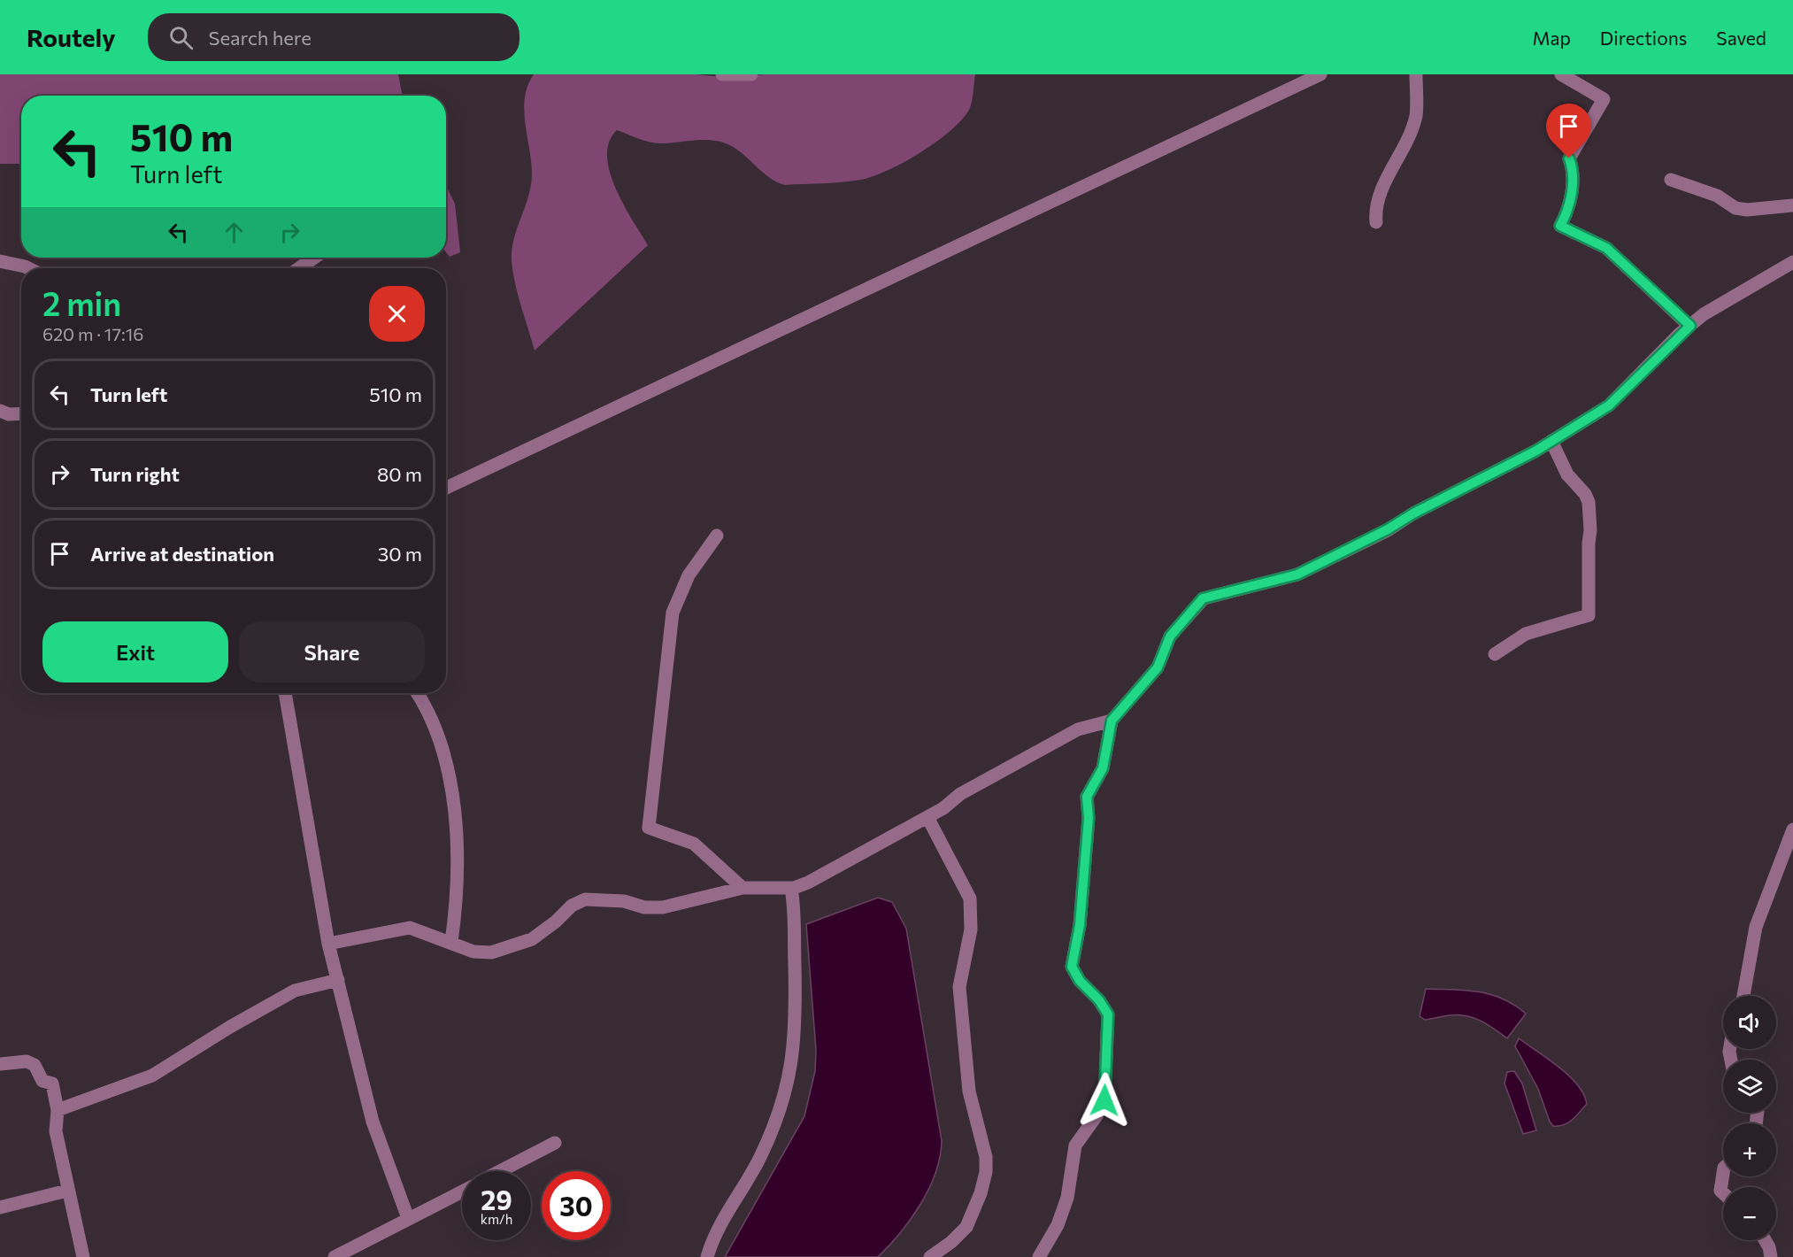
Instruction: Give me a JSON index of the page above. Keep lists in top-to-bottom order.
{
  "page": {
    "header": "Routely",
    "search": "Search here",
    "nav": ["Map", "Directions", "Saved"],
    "turn": ["510 m", "Turn left"],
    "heading": ["2 min", "620 m · 17:16"],
    "list": [
      {
        "name": "Turn left",
        "value": "510 m"
      },
      {
        "name": "Turn right",
        "value": "80 m"
      },
      {
        "name": "Arrive at destination",
        "value": "30 m"
      }
    ],
    "buttons": ["Exit", "Share"],
    "map_buttons": ["+", "−"],
    "speed": "29 km/h",
    "limit": "30"
  }
}
